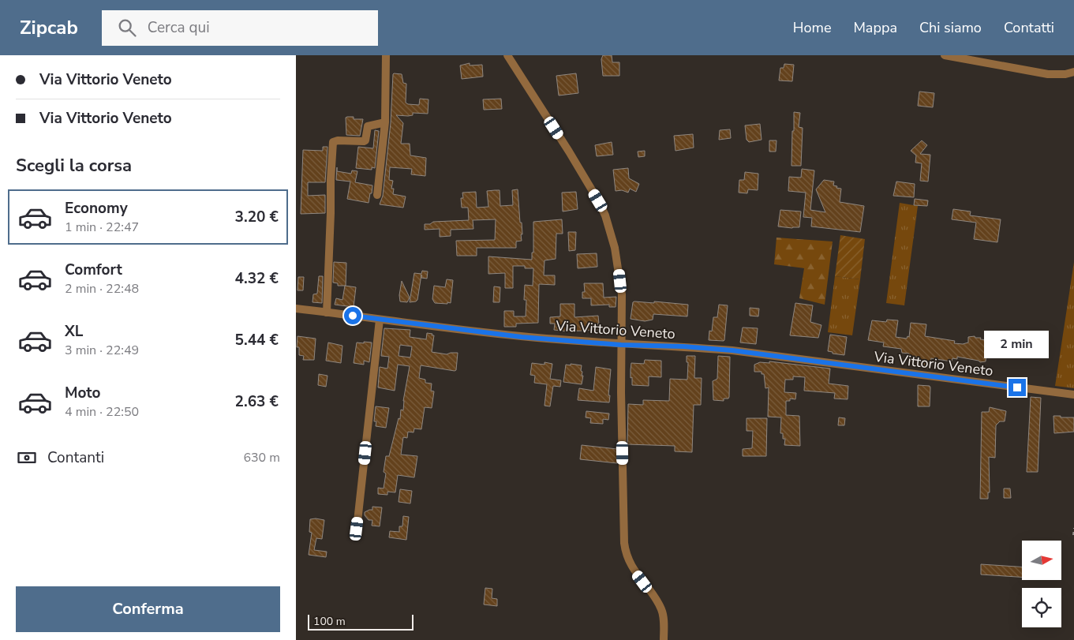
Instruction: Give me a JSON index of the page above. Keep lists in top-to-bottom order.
{
  "streets": {
    "street": ["Via Vittorio Veneto"]
  },
  "scale_bar": "100 m",
  "north": "right",
  "page": {
    "header": "Zipcab",
    "search": "Cerca qui",
    "nav": [
      "Home",
      "Mappa",
      "Chi siamo",
      "Contatti"
    ],
    "banner": ["Via Vittorio Veneto", "Via Vittorio Veneto"],
    "heading": "Scegli la corsa",
    "list": [
      {
        "name": "Economy",
        "note": "1 min · 22:47",
        "value": "3.20 €"
      },
      {
        "name": "Comfort",
        "note": "2 min · 22:48",
        "value": "4.32 €"
      },
      {
        "name": "XL",
        "note": "3 min · 22:49",
        "value": "5.44 €"
      },
      {
        "name": "Moto",
        "note": "4 min · 22:50",
        "value": "2.63 €"
      }
    ],
    "bubble": "2 min",
    "pay": ["Contanti", "630 m"],
    "buttons": "Conferma",
    "scale": "100 m"
  }
}
